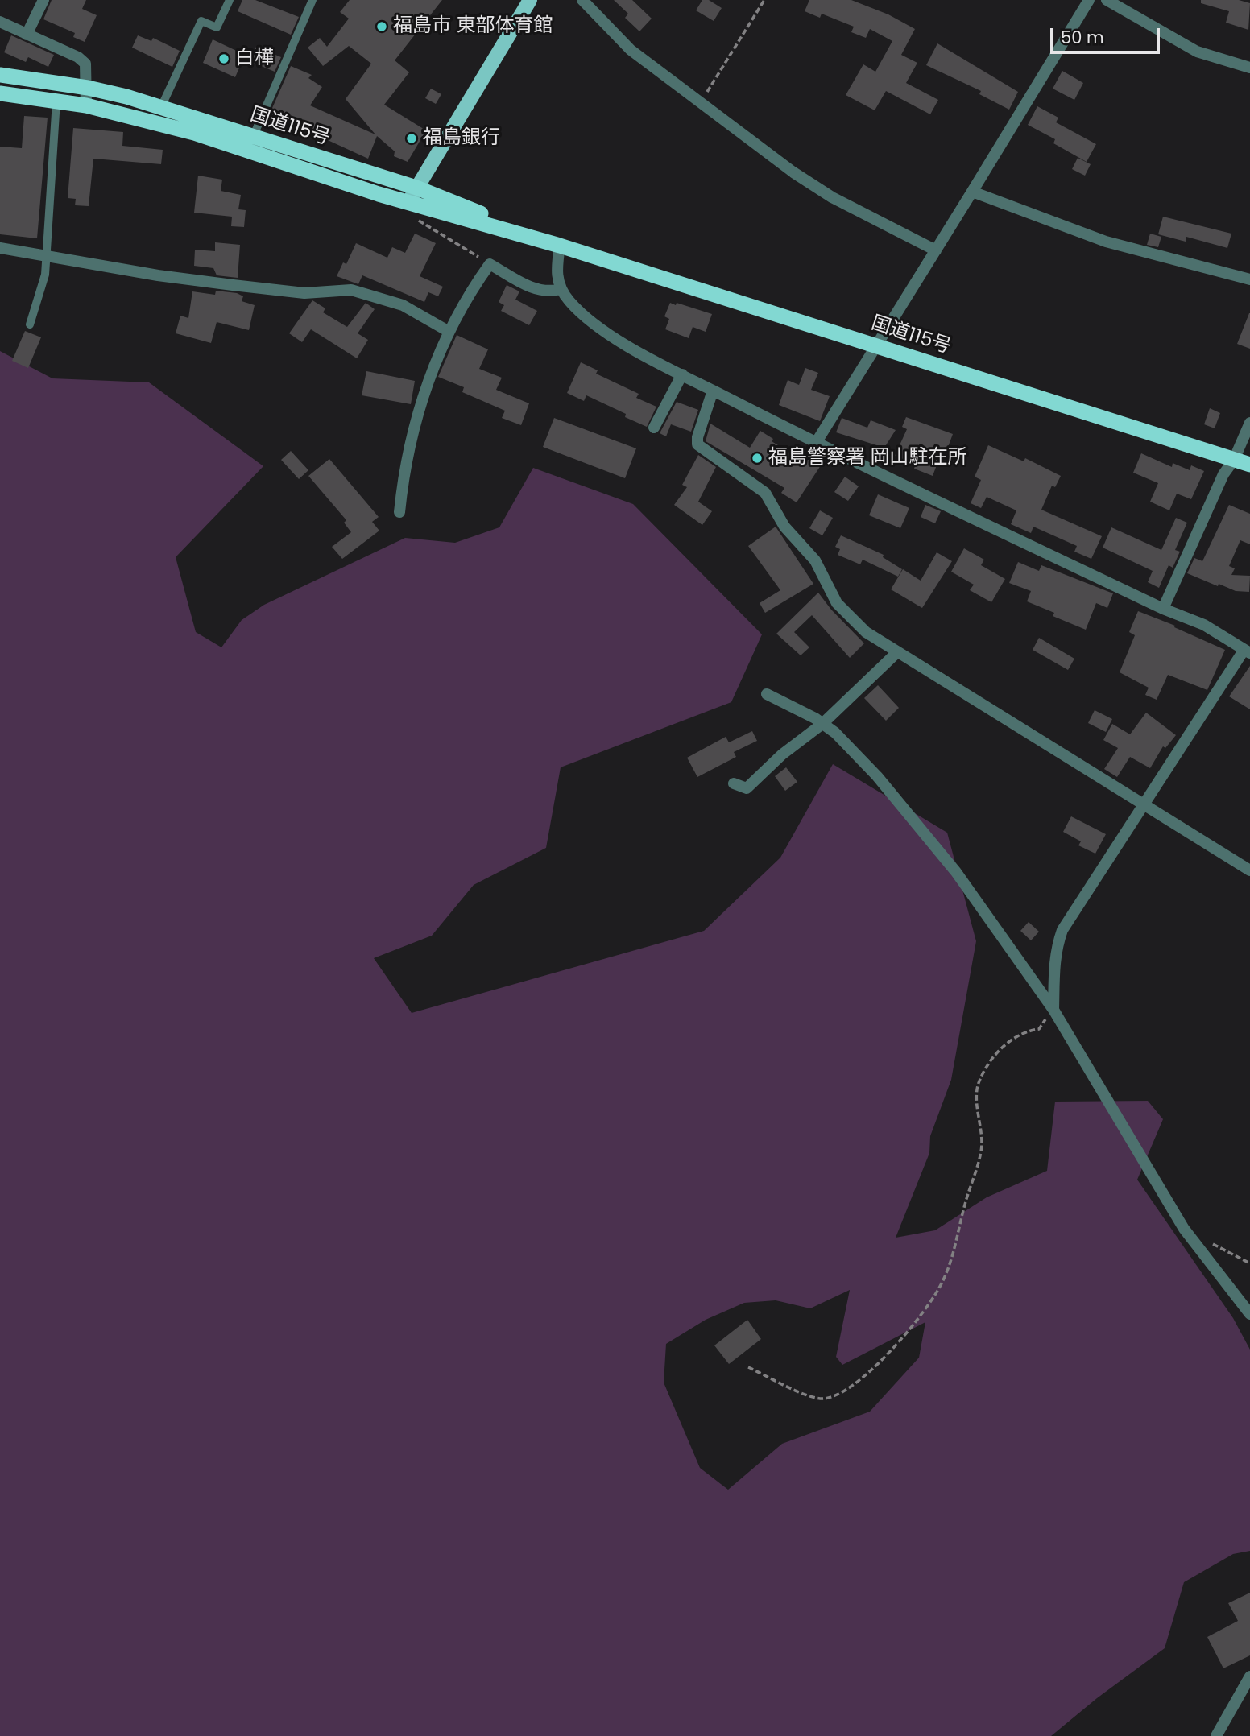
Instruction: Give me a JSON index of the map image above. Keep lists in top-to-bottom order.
{
  "streets": {
    "highway": ["国道115号"]
  },
  "places": [
    "福島市 東部体育館",
    "白樺",
    "福島銀行",
    "福島警察署 岡山駐在所"
  ],
  "scale_bar": "50 m"
}
